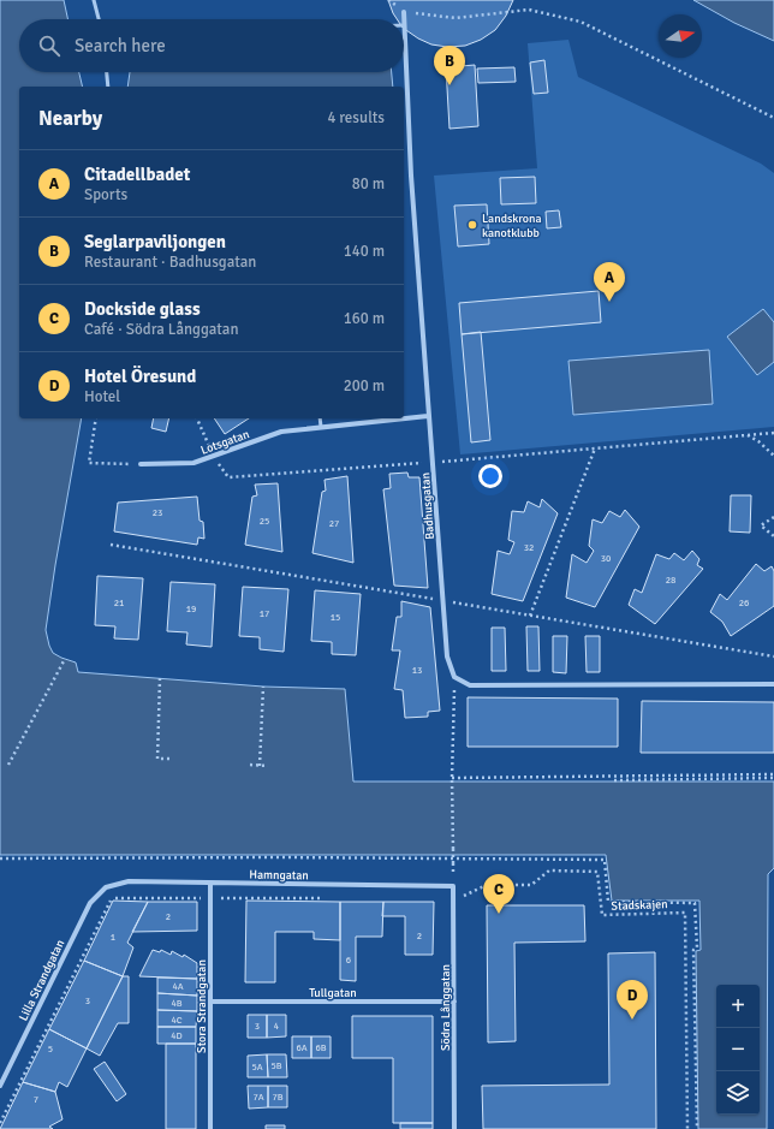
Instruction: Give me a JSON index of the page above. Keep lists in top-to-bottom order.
{
  "streets": {
    "street": [
      "Lotsgatan",
      "Badhusgatan",
      "Hamngatan",
      "Lilla Strandgatan",
      "Tullgatan",
      "Stora Strandgatan",
      "Södra Långgatan"
    ],
    "path": ["Stadskajen"]
  },
  "crossings": [
    ["Lotsgatan", "Badhusgatan"],
    ["Hamngatan", "Lilla Strandgatan"],
    ["Hamngatan", "Stora Strandgatan"],
    ["Hamngatan", "Södra Långgatan"],
    ["Stadskajen", "Södra Långgatan"],
    ["Tullgatan", "Stora Strandgatan"],
    ["Tullgatan", "Södra Långgatan"]
  ],
  "places": ["Landskrona kanotklubb"],
  "house_numbers": [
    "23",
    "25",
    "27",
    "32",
    "30",
    "28",
    "21",
    "26",
    "19",
    "17",
    "15",
    "13",
    "2",
    "2",
    "1",
    "6",
    "4A",
    "3",
    "4B",
    "4C",
    "3",
    "4",
    "4D",
    "6A",
    "6B",
    "5",
    "5B",
    "5A",
    "7A",
    "7B",
    "7"
  ],
  "north": "right",
  "page": {
    "search": "Search here",
    "pins": [
      "B",
      "A",
      "C",
      "D"
    ],
    "heading": ["Nearby", "4 results"],
    "list": [
      {
        "mark": "A",
        "name": "Citadellbadet",
        "note": "Sports",
        "value": "80 m"
      },
      {
        "mark": "B",
        "name": "Seglarpaviljongen",
        "note": "Restaurant · Badhusgatan",
        "value": "140 m"
      },
      {
        "mark": "C",
        "name": "Dockside glass",
        "note": "Café · Södra Långgatan",
        "value": "160 m"
      },
      {
        "mark": "D",
        "name": "Hotel Öresund",
        "note": "Hotel",
        "value": "200 m"
      }
    ],
    "map_buttons": ["+", "−"]
  }
}
